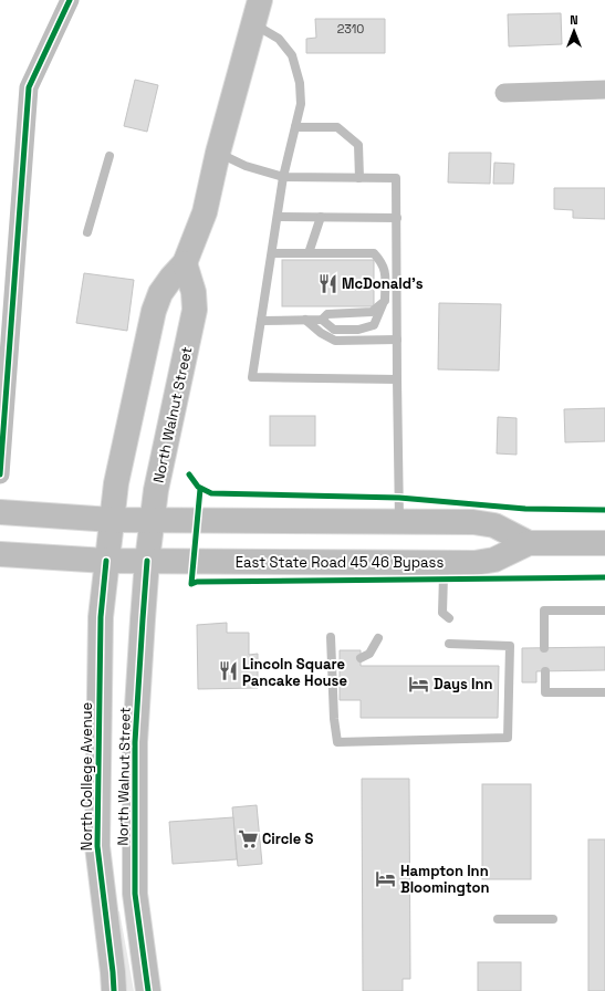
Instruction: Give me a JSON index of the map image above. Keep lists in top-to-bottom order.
{
  "streets": {
    "main road": ["North Walnut Street", "East State Road 45 46 Bypass", "North College Avenue"]
  },
  "crossings": [
    ["North Walnut Street", "East State Road 45 46 Bypass"],
    ["East State Road 45 46 Bypass", "North College Avenue"]
  ],
  "places": {
    "restaurant": ["McDonald's", "Lincoln Square Pancake House"],
    "hotel": ["Days Inn", "Hampton Inn Bloomington"],
    "supermarket": ["Circle S"]
  },
  "house_numbers": ["2310"],
  "north": "top"
}
